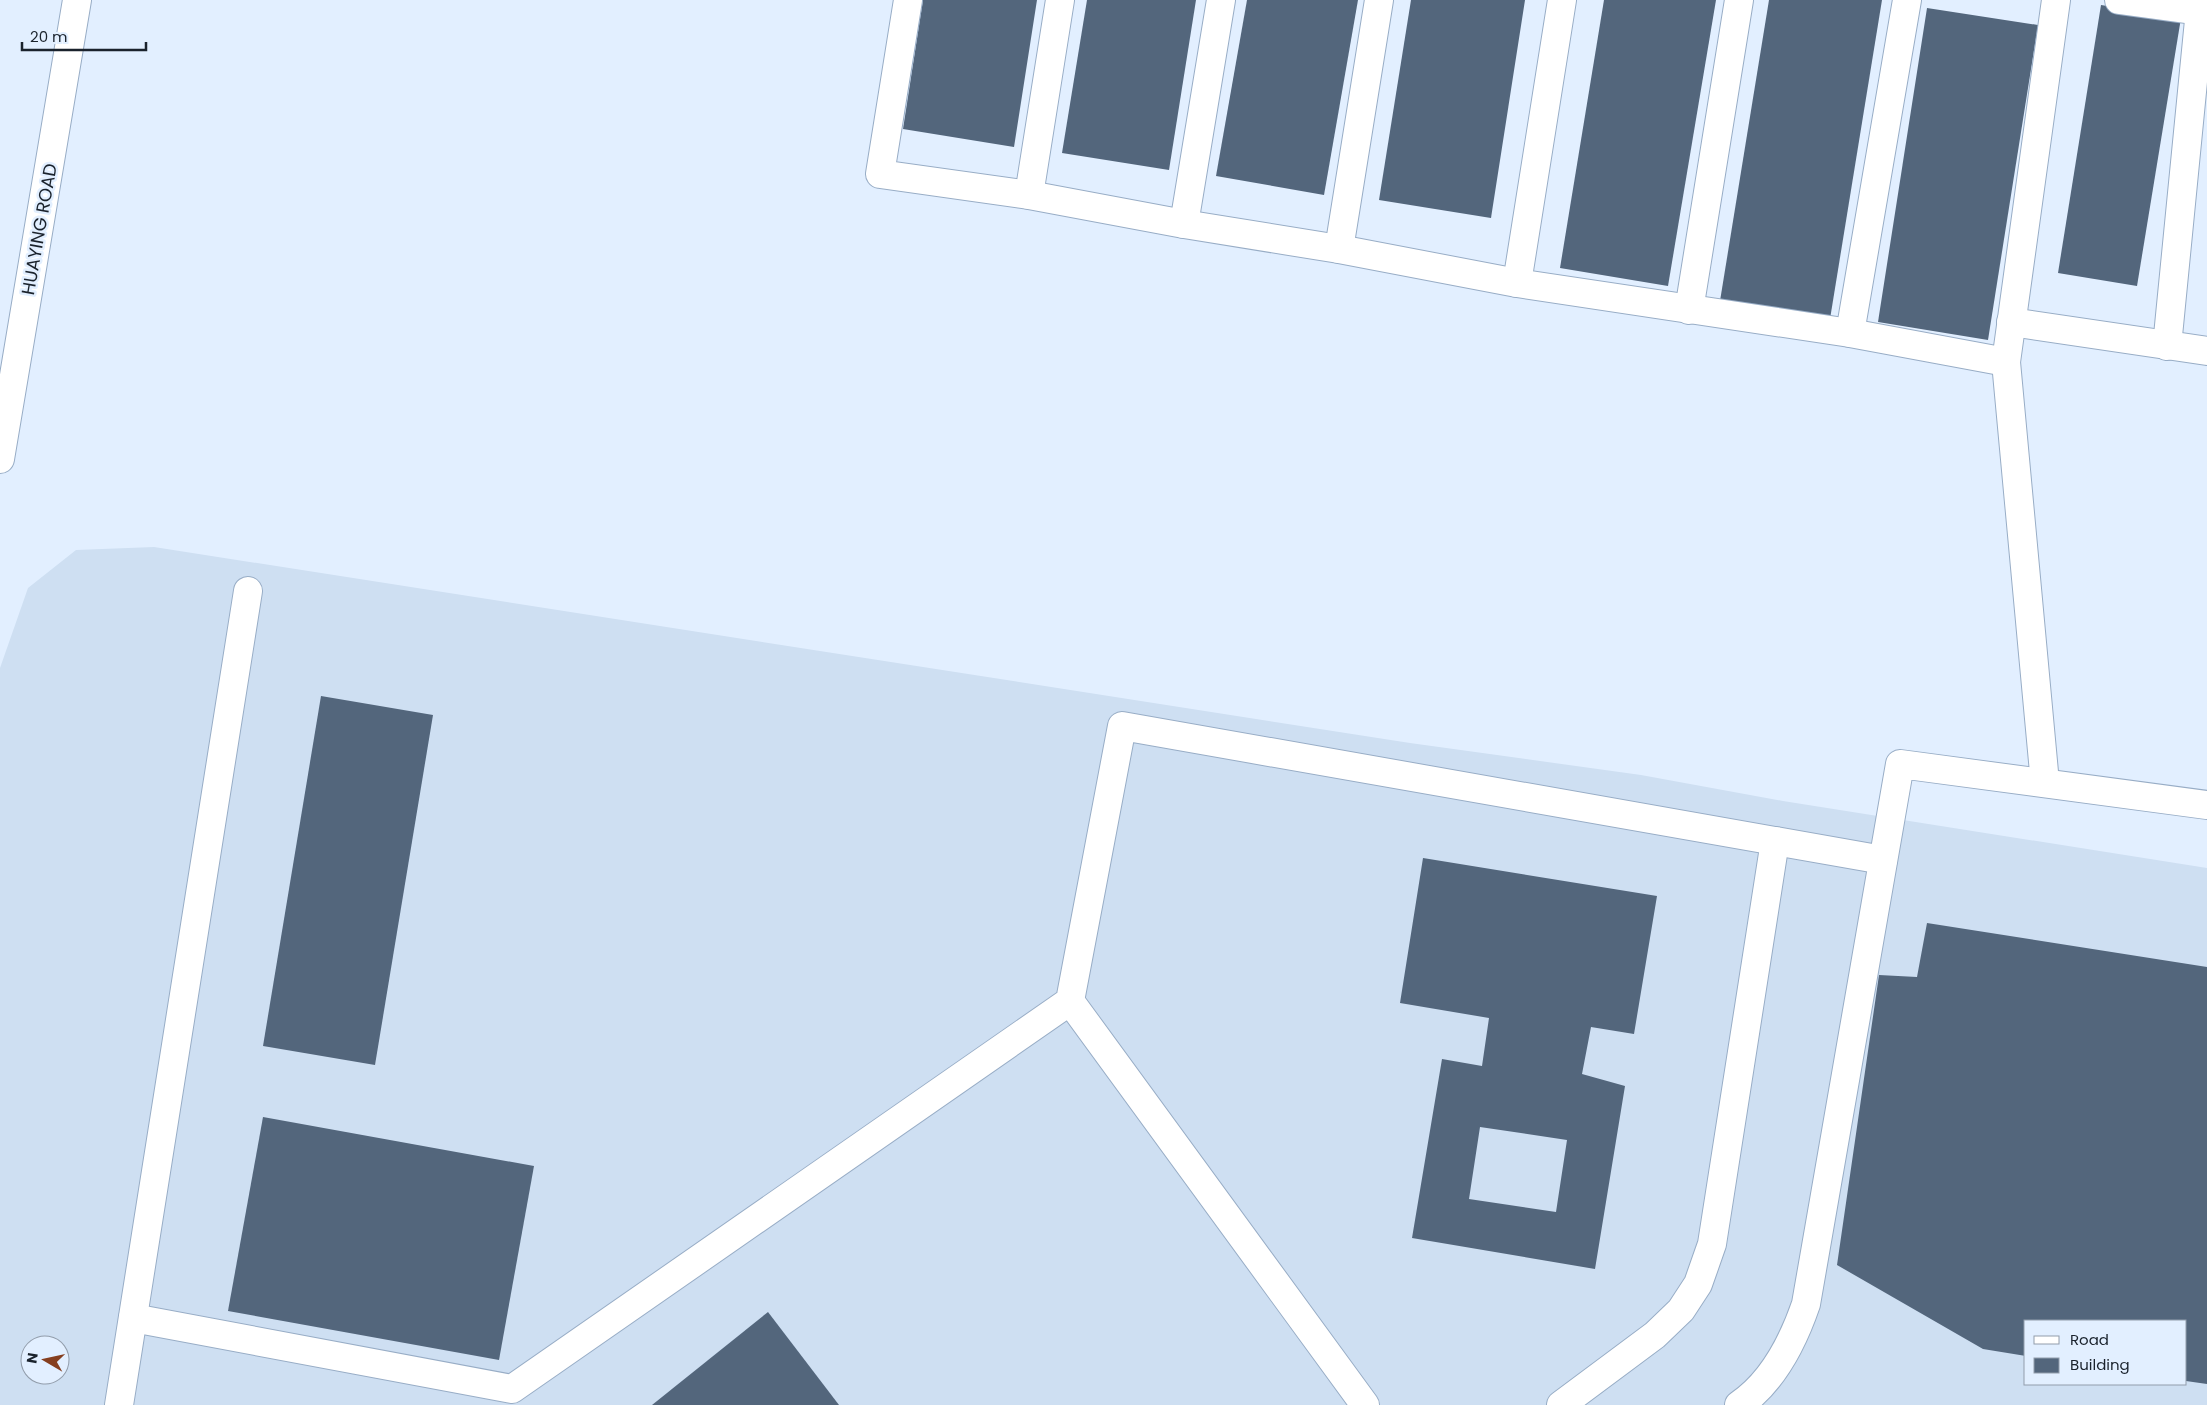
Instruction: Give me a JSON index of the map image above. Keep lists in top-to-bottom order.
{
  "streets": {
    "street": ["HUAYING ROAD"]
  },
  "legend": ["Road", "Building"],
  "scale_bar": "20 m",
  "north": "left"
}
